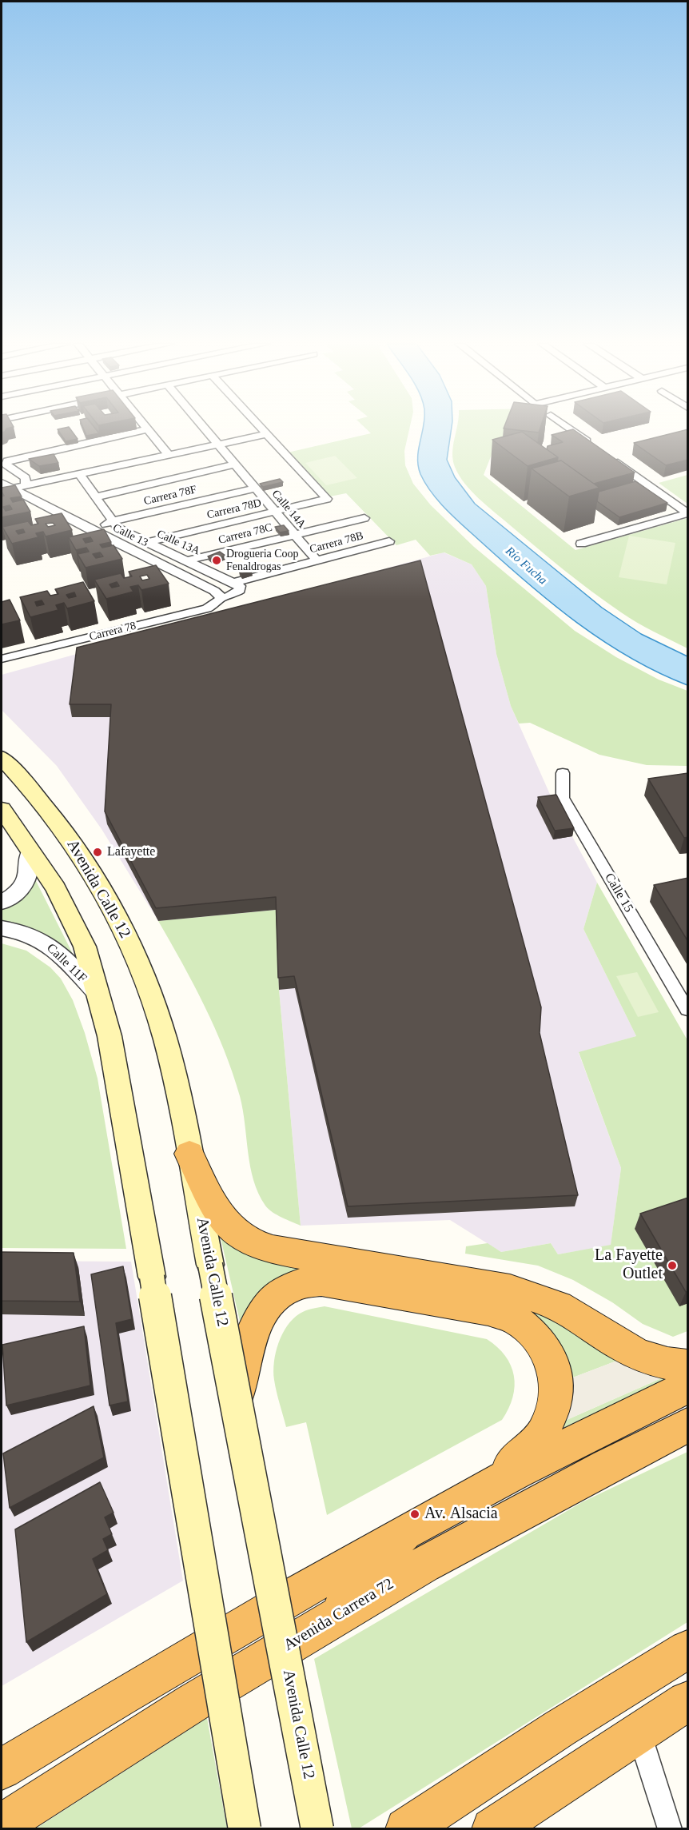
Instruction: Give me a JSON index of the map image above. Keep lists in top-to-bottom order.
{
  "streets": {
    "highway": ["Avenida Carrera 72"],
    "main road": ["Avenida Calle 12"],
    "street": [
      "Carrera 78F",
      "Carrera 78D",
      "Calle 14A",
      "Carrera 78C",
      "Calle 13",
      "Calle 13A",
      "Carrera 78B",
      "Carrera 78",
      "Calle 15",
      "Calle 11F"
    ]
  },
  "crossings": [
    ["Carrera 78F", "Calle 14A"],
    ["Carrera 78F", "Calle 13"],
    ["Carrera 78F", "Calle 13A"],
    ["Carrera 78D", "Calle 14A"],
    ["Carrera 78D", "Calle 13A"],
    ["Calle 14A", "Carrera 78C"],
    ["Calle 14A", "Carrera 78B"],
    ["Carrera 78C", "Calle 13A"],
    ["Calle 13", "Carrera 78"],
    ["Calle 13A", "Carrera 78B"]
  ],
  "water": ["Río Fucha"],
  "places": [
    "Drogueria Coop Fenaldrogas",
    "Lafayette",
    "La Fayette Outlet",
    "Av. Alsacia"
  ]
}
